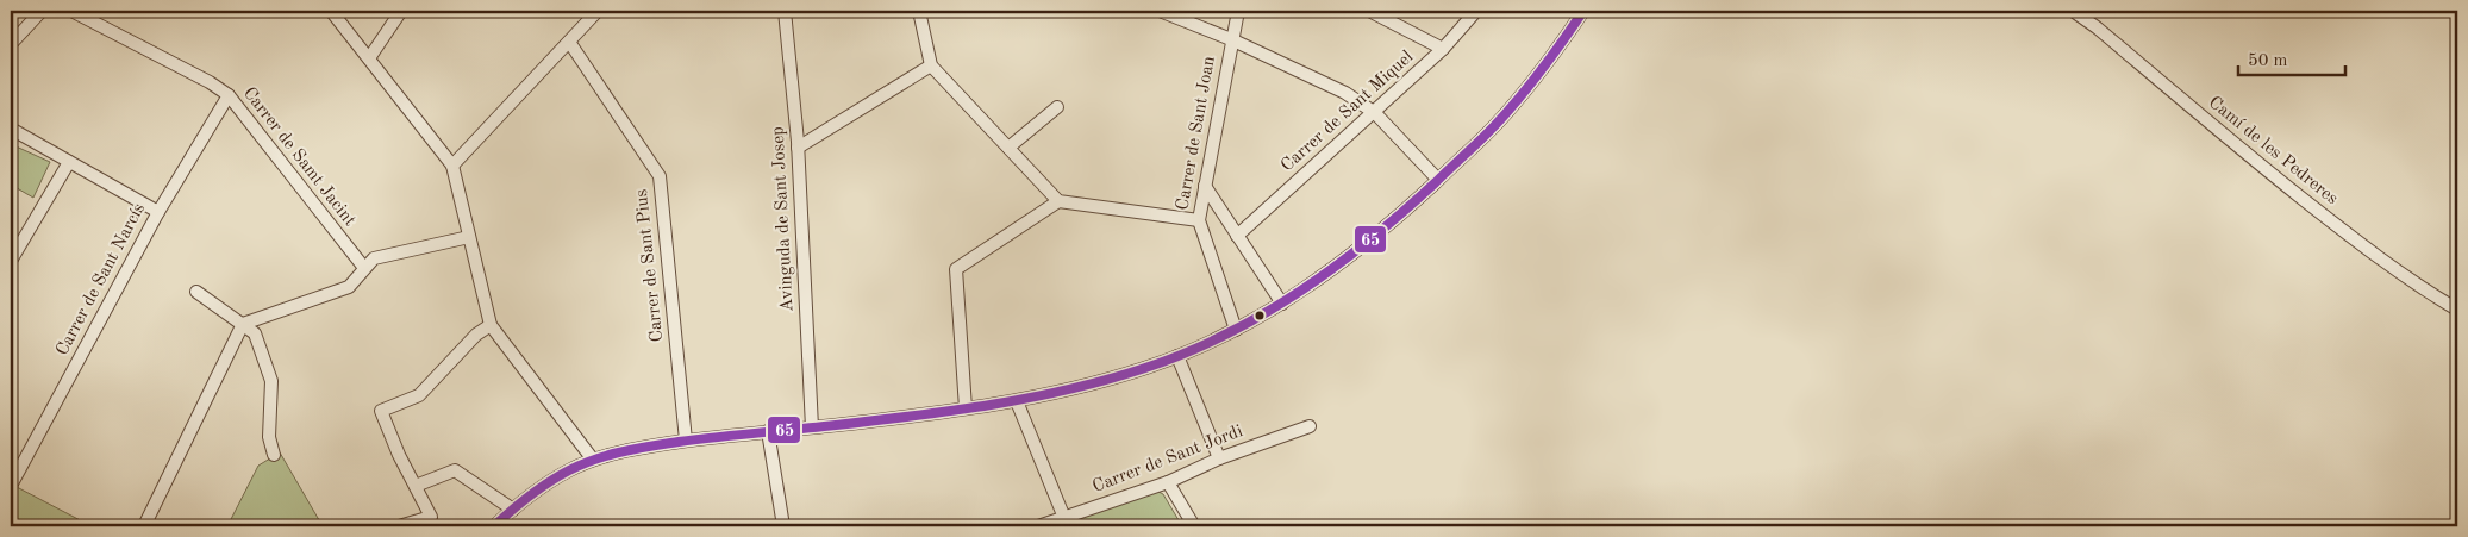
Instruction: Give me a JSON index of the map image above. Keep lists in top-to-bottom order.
{
  "streets": {
    "street": [
      "Carrer de Sant Miquel",
      "Carrer de Sant Joan",
      "Camí de les Pedreres",
      "Carrer de Samt Jacint",
      "Avinguda de Sant Josep",
      "Carrer de Sant Pius",
      "Carrer de Sant Narcís",
      "Carrer de Sant Jordi"
    ]
  },
  "crossings": [
    ["Carrer de Samt Jacint", "Carrer de Sant Narcís"]
  ],
  "lines": ["transit line 65"],
  "scale_bar": "50 m"
}
